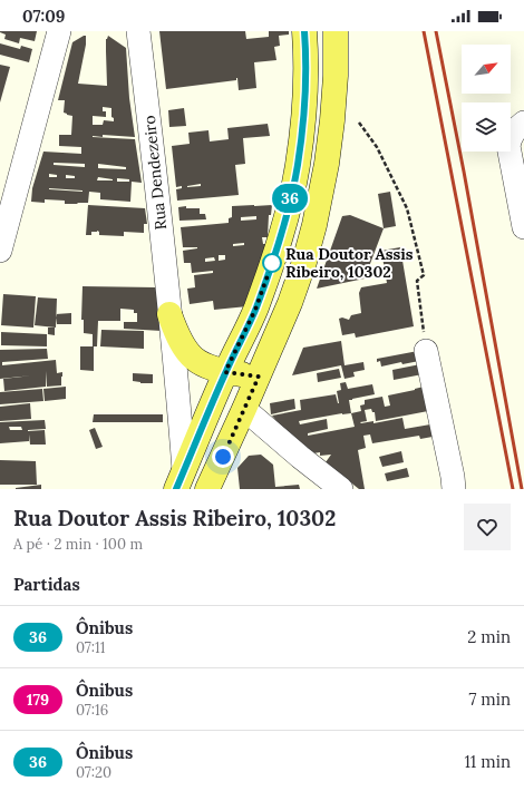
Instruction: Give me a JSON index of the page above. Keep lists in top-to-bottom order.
{
  "streets": {
    "street": ["Rua Dendezeiro"]
  },
  "places": ["Rua Doutor Assis Ribeiro, 10302"],
  "lines": ["bus line 36"],
  "north": "top right",
  "page": {
    "status": "07:09",
    "on_map": "36",
    "heading": [
      ["Rua Doutor Assis Ribeiro, 10302", "A pé · 2 min · 100 m"],
      "Partidas"
    ],
    "list": [
      {
        "mark": "36",
        "name": "Ônibus",
        "note": "07:11",
        "value": "2 min"
      },
      {
        "mark": "179",
        "name": "Ônibus",
        "note": "07:16",
        "value": "7 min"
      },
      {
        "mark": "36",
        "name": "Ônibus",
        "note": "07:20",
        "value": "11 min"
      }
    ]
  }
}
